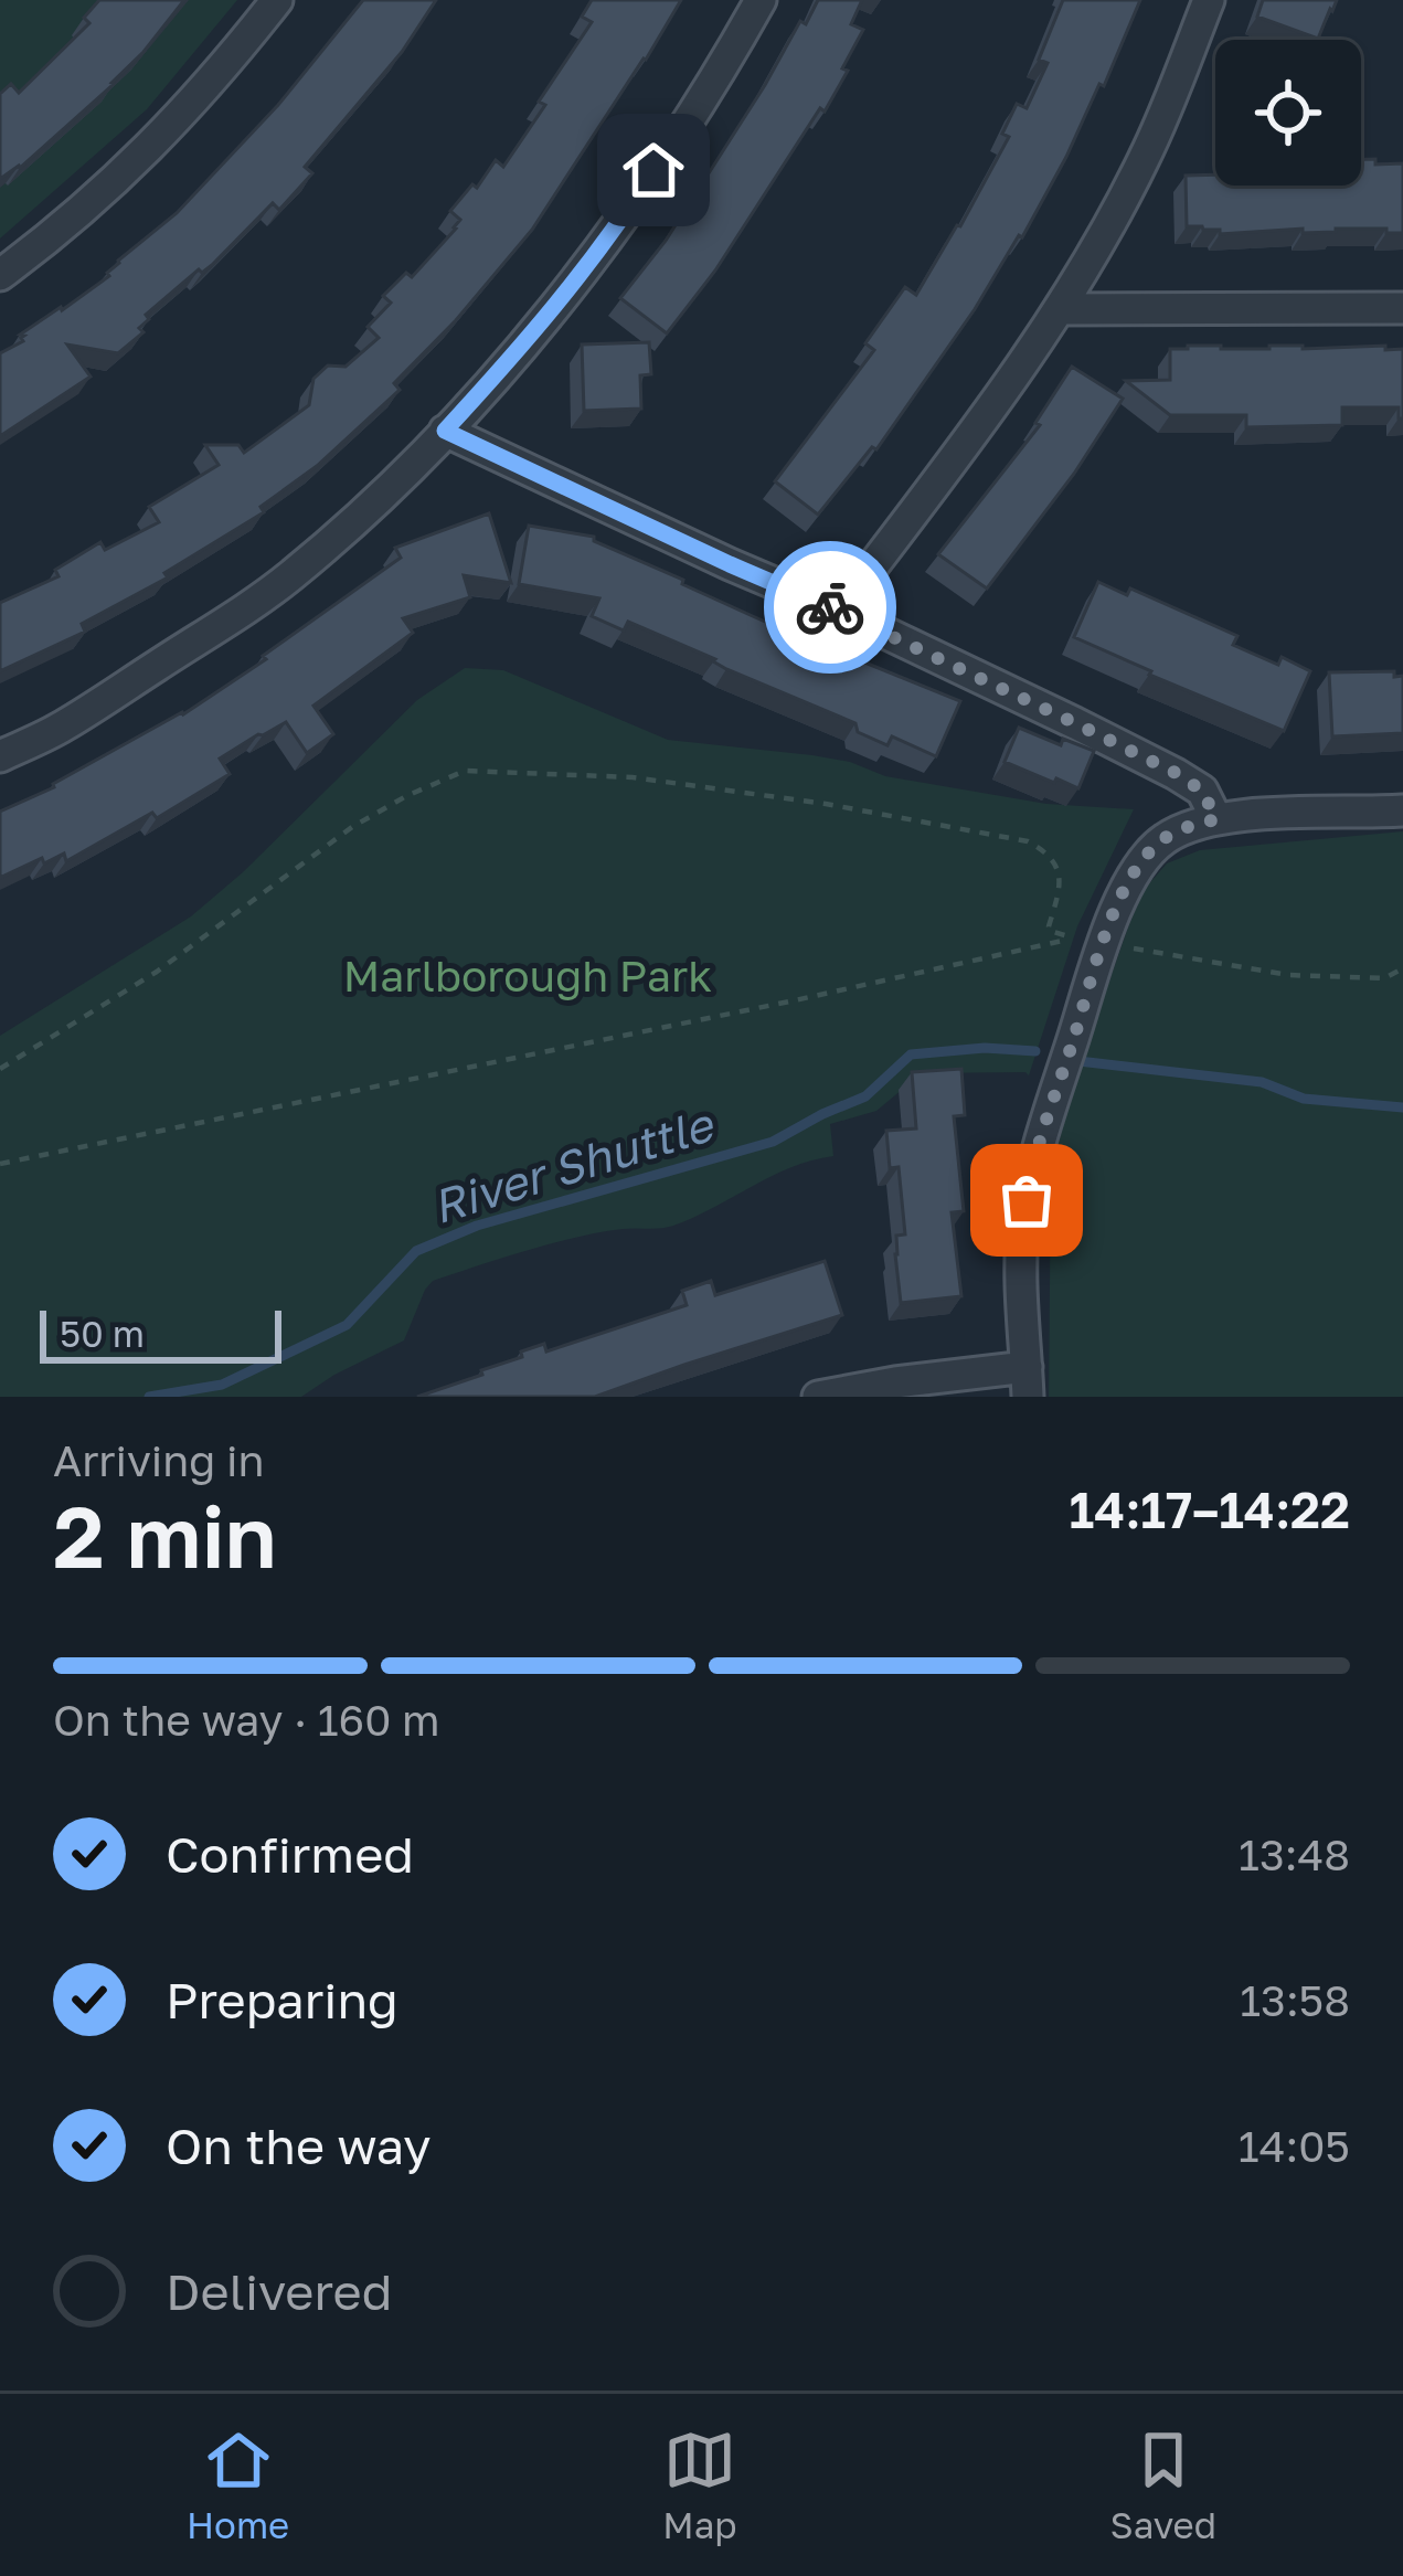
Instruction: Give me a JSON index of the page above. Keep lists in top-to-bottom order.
{
  "water": ["River Shuttle"],
  "parks": ["Marlborough Park"],
  "scale_bar": "50 m",
  "page": {
    "scale": "50 m",
    "heading": ["2 min", "Arriving in", "14:17–14:22"],
    "bar": "On the way · 160 m",
    "list": [
      ["Confirmed", "13:48"],
      ["Preparing", "13:58"],
      ["On the way", "14:05"],
      "Delivered"
    ],
    "tabs": ["Home", "Map", "Saved"]
  }
}
